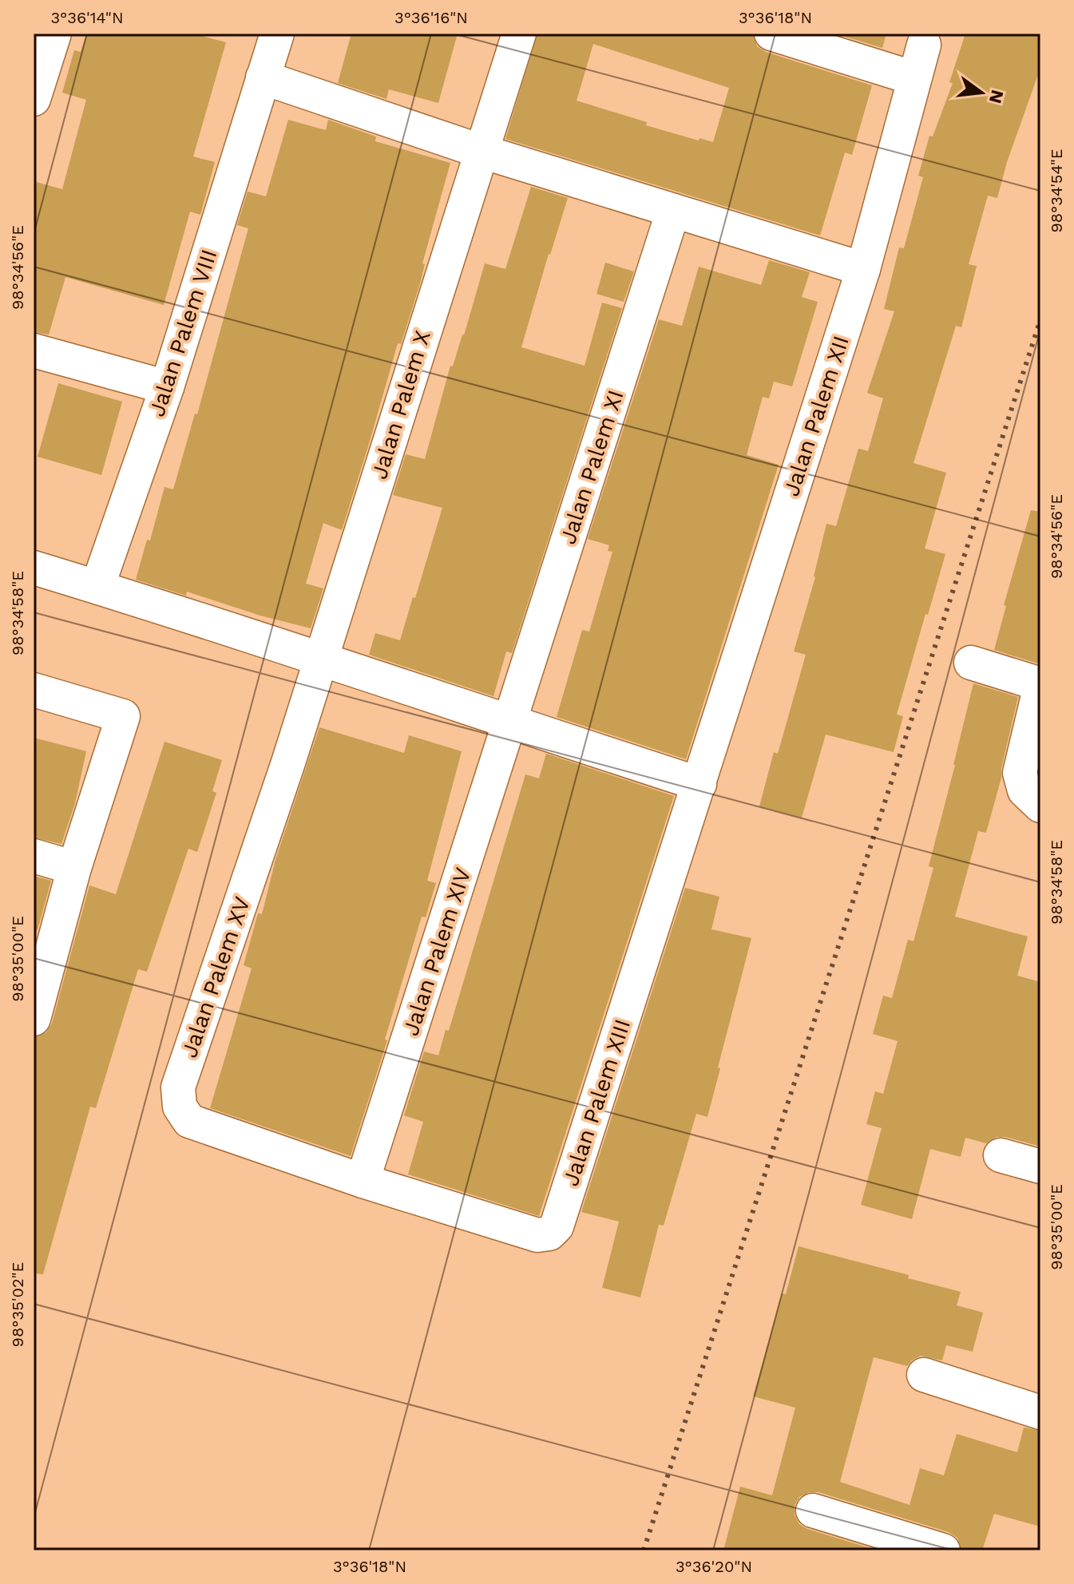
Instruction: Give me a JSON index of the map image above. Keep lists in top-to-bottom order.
{
  "streets": {
    "street": [
      "Jalan Palem VIII",
      "Jalan Palem X",
      "Jalan Palem XII",
      "Jalan Palem XI",
      "Jalan Palem XIV",
      "Jalan Palem XV",
      "Jalan Palem XIII"
    ]
  },
  "crossings": [
    ["Jalan Palem X", "Jalan Palem XV"],
    ["Jalan Palem XII", "Jalan Palem XIII"],
    ["Jalan Palem XI", "Jalan Palem XIV"],
    ["Jalan Palem XIV", "Jalan Palem XV"],
    ["Jalan Palem XIV", "Jalan Palem XIII"],
    ["Jalan Palem XV", "Jalan Palem XIII"]
  ],
  "north": "right",
  "coordinates": [
    "3°36'14\"N",
    "3°36'16\"N",
    "3°36'18\"N",
    "98°34'54\"E",
    "98°34'56\"E",
    "98°34'58\"E",
    "98°35'00\"E",
    "98°35'02\"E",
    "3°36'20\"N"
  ]
}
